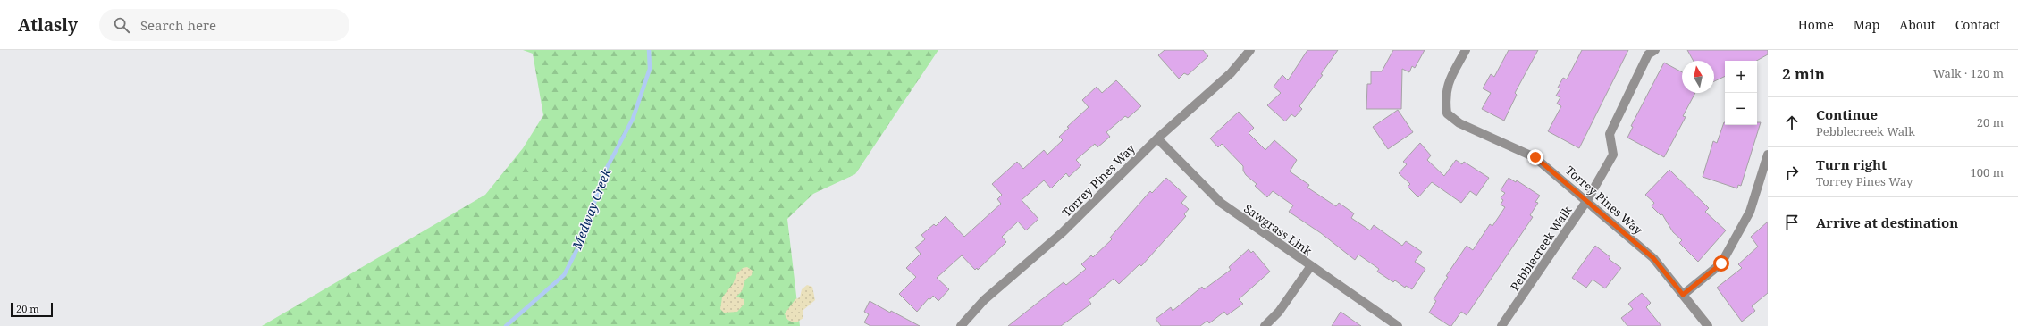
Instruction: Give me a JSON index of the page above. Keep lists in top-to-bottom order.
{
  "streets": {
    "street": ["Torrey Pines Way", "Sawgrass Link", "Pebblecreek Walk"]
  },
  "crossings": [
    ["Torrey Pines Way", "Sawgrass Link"],
    ["Torrey Pines Way", "Pebblecreek Walk"]
  ],
  "water": ["Medway Creek"],
  "scale_bar": "20 m",
  "north": "top",
  "page": {
    "header": "Atlasly",
    "search": "Search here",
    "nav": [
      "Home",
      "Map",
      "About",
      "Contact"
    ],
    "heading": ["2 min", "Walk · 120 m"],
    "map_buttons": ["+", "−"],
    "list": [
      ["Continue", "Pebblecreek Walk", "20 m"],
      ["Turn right", "Torrey Pines Way", "100 m"],
      "Arrive at destination"
    ],
    "scale": "20 m"
  }
}
